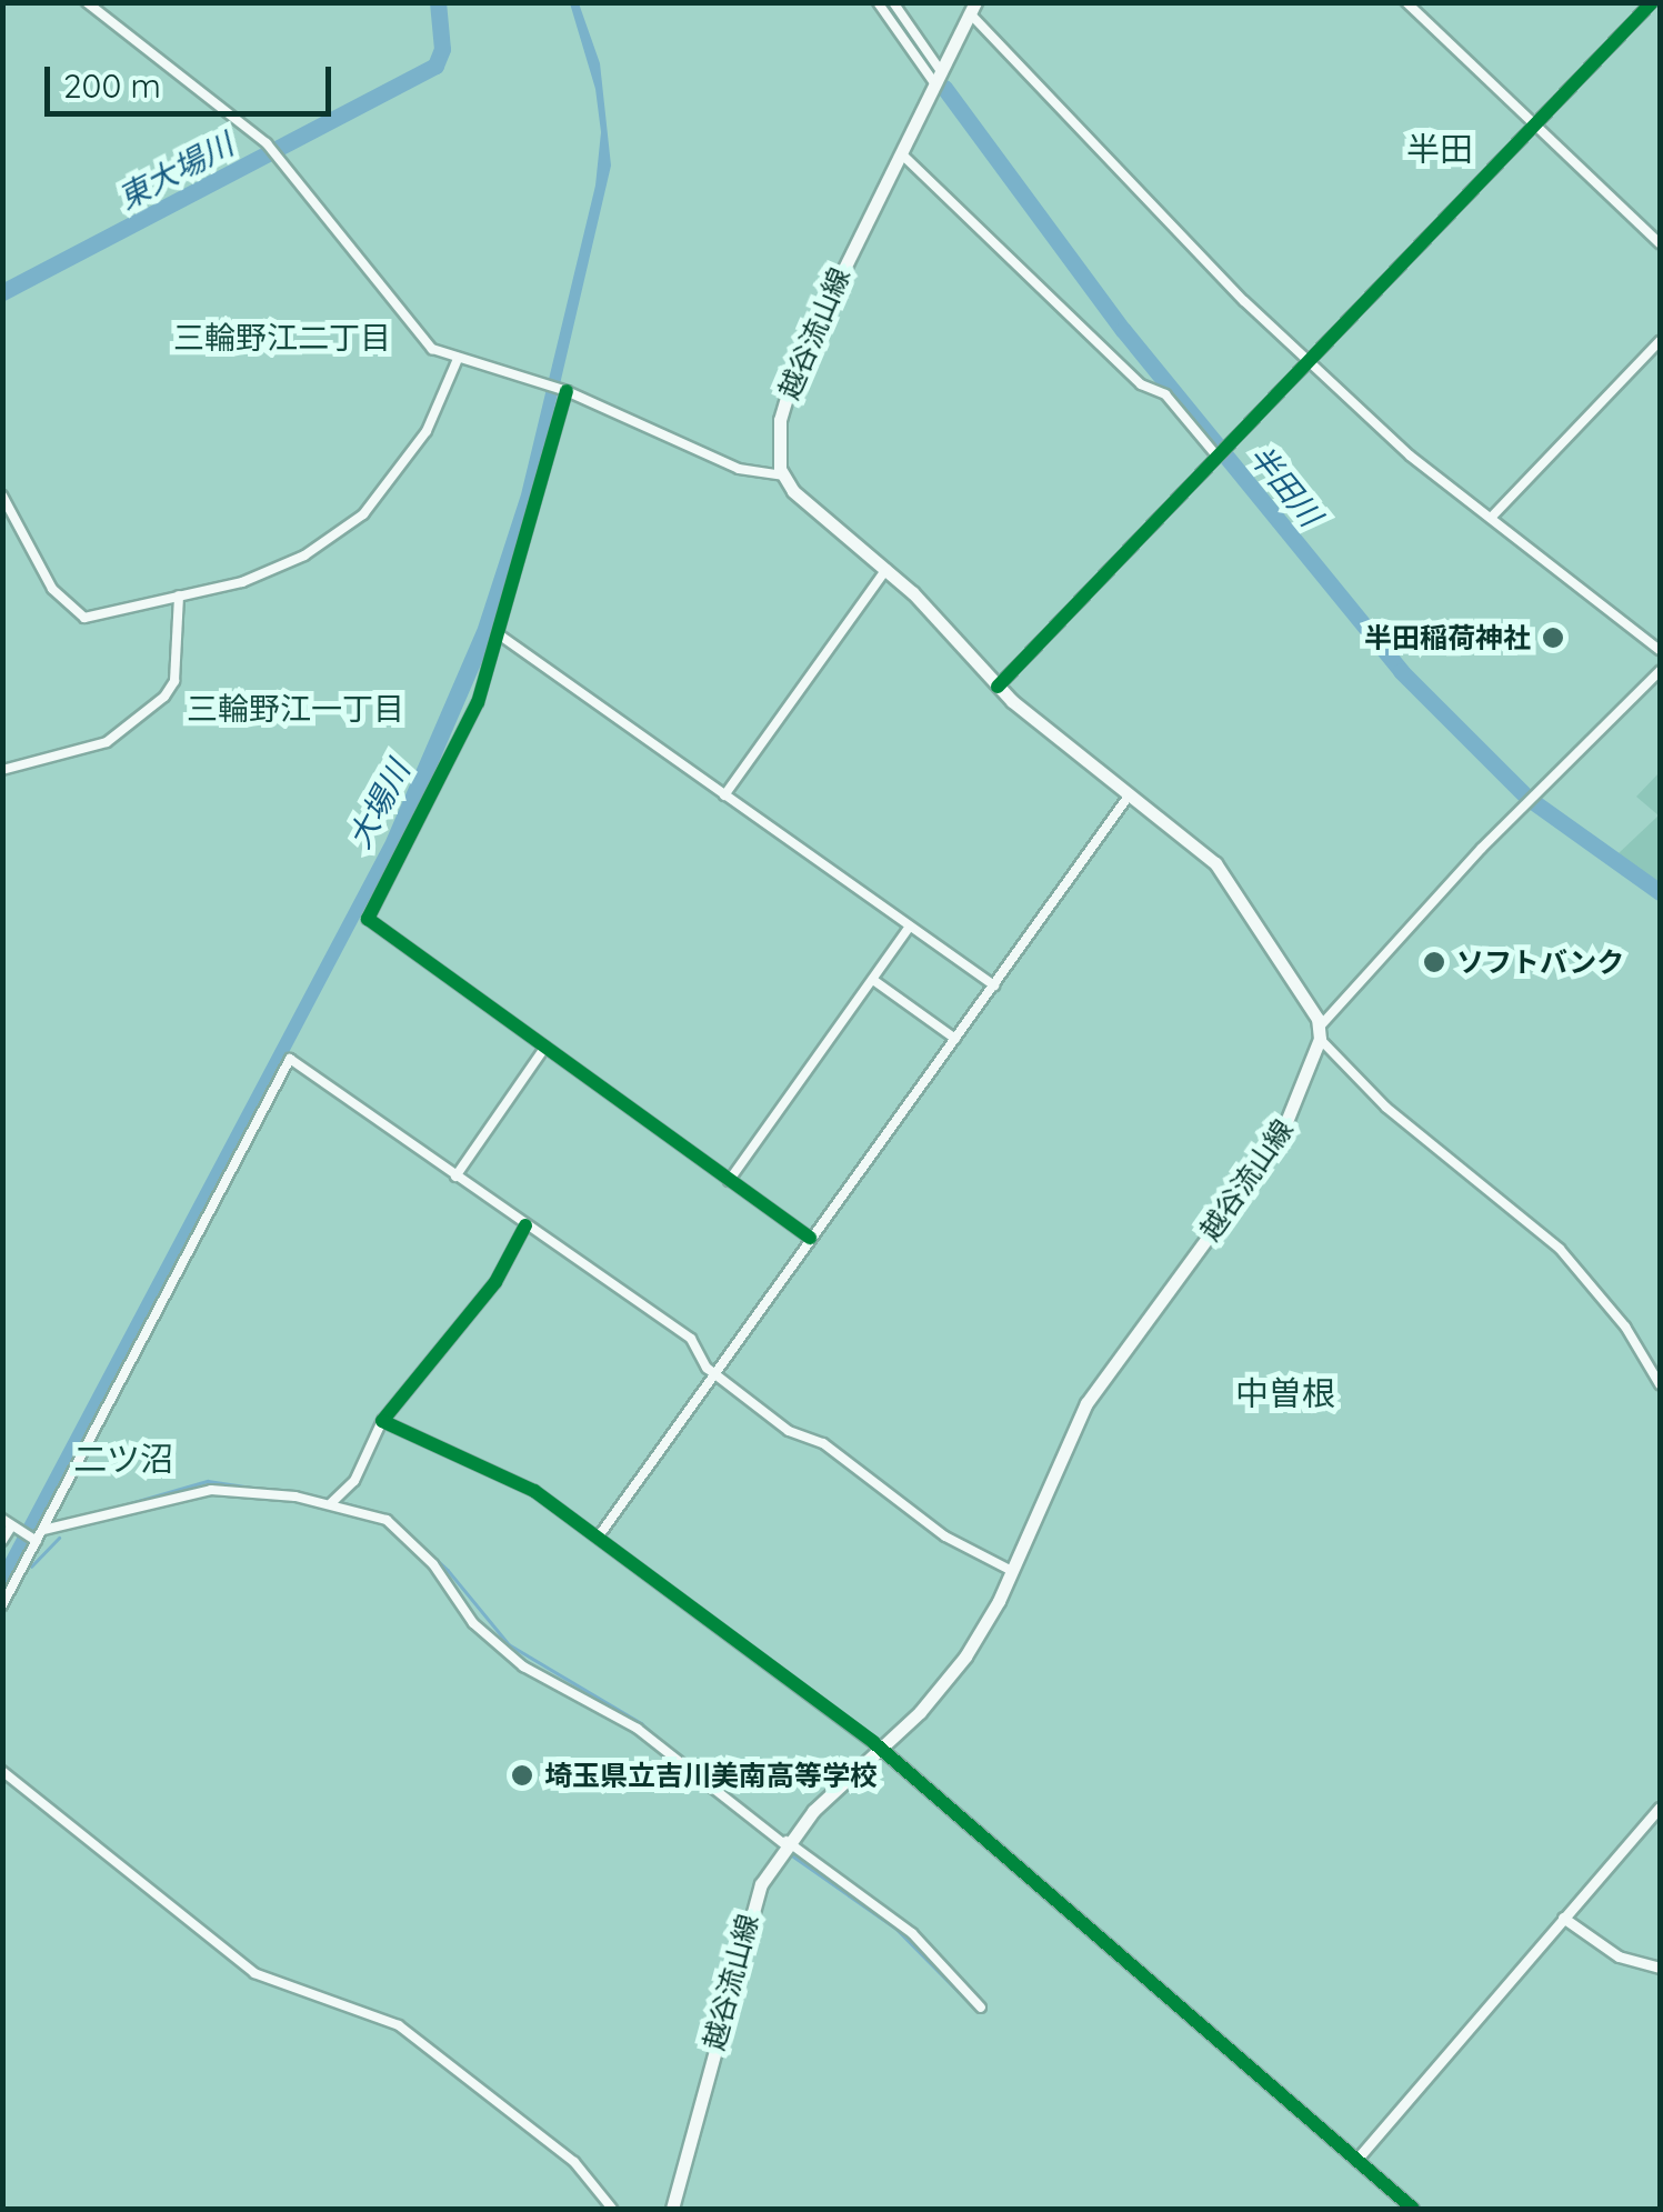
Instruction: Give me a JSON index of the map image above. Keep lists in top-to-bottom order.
{
  "streets": {
    "main road": ["越谷流山線"]
  },
  "districts": [
    "半田",
    "三輪野江二丁目",
    "三輪野江一丁目",
    "中曽根",
    "二ツ沼"
  ],
  "water": ["東大場川", "半田川", "大場川"],
  "places": ["半田稲荷神社", "ソフトバンク", "埼玉県立吉川美南高等学校"],
  "scale_bar": "200 m"
}
